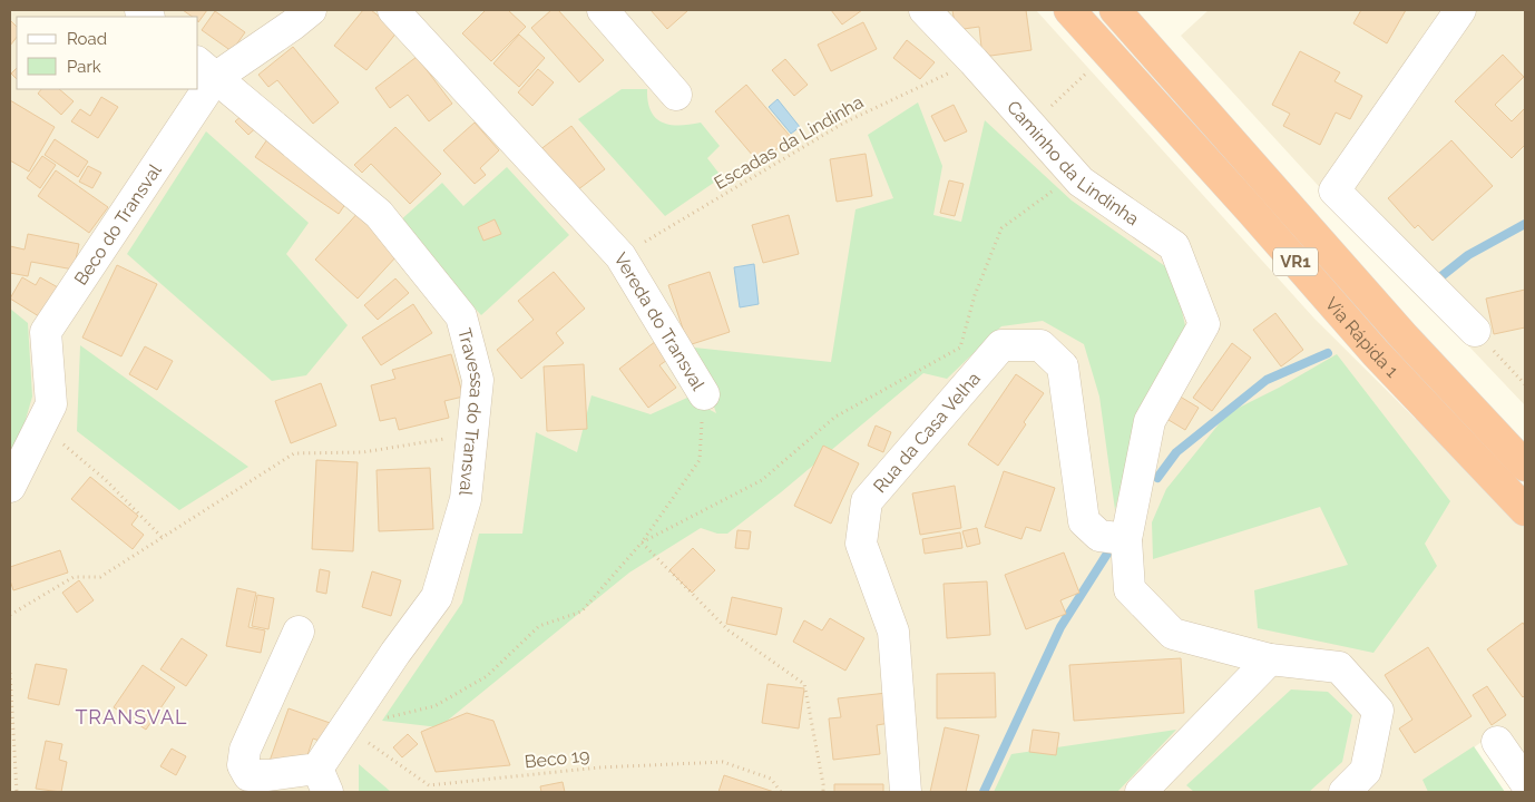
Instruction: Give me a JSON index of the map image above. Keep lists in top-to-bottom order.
{
  "streets": {
    "highway": ["VR1", "Via Rápida 1"],
    "street": [
      "Caminho da Lindinha",
      "Beco do Transval",
      "Vereda do Transval",
      "Travessa do Transval",
      "Rua da Casa Velha"
    ],
    "path": ["Escadas da Lindinha", "Beco 19"]
  },
  "crossings": [
    ["Escadas da Lindinha", "Caminho da Lindinha"],
    ["Escadas da Lindinha", "Vereda do Transval"],
    ["Caminho da Lindinha", "Rua da Casa Velha"],
    ["Beco do Transval", "Travessa do Transval"],
    ["Vereda do Transval", "Travessa do Transval"],
    ["Vereda do Transval", "Beco 19"],
    ["Travessa do Transval", "Beco 19"]
  ],
  "districts": ["TRANSVAL"],
  "legend": ["Road", "Park"]
}
